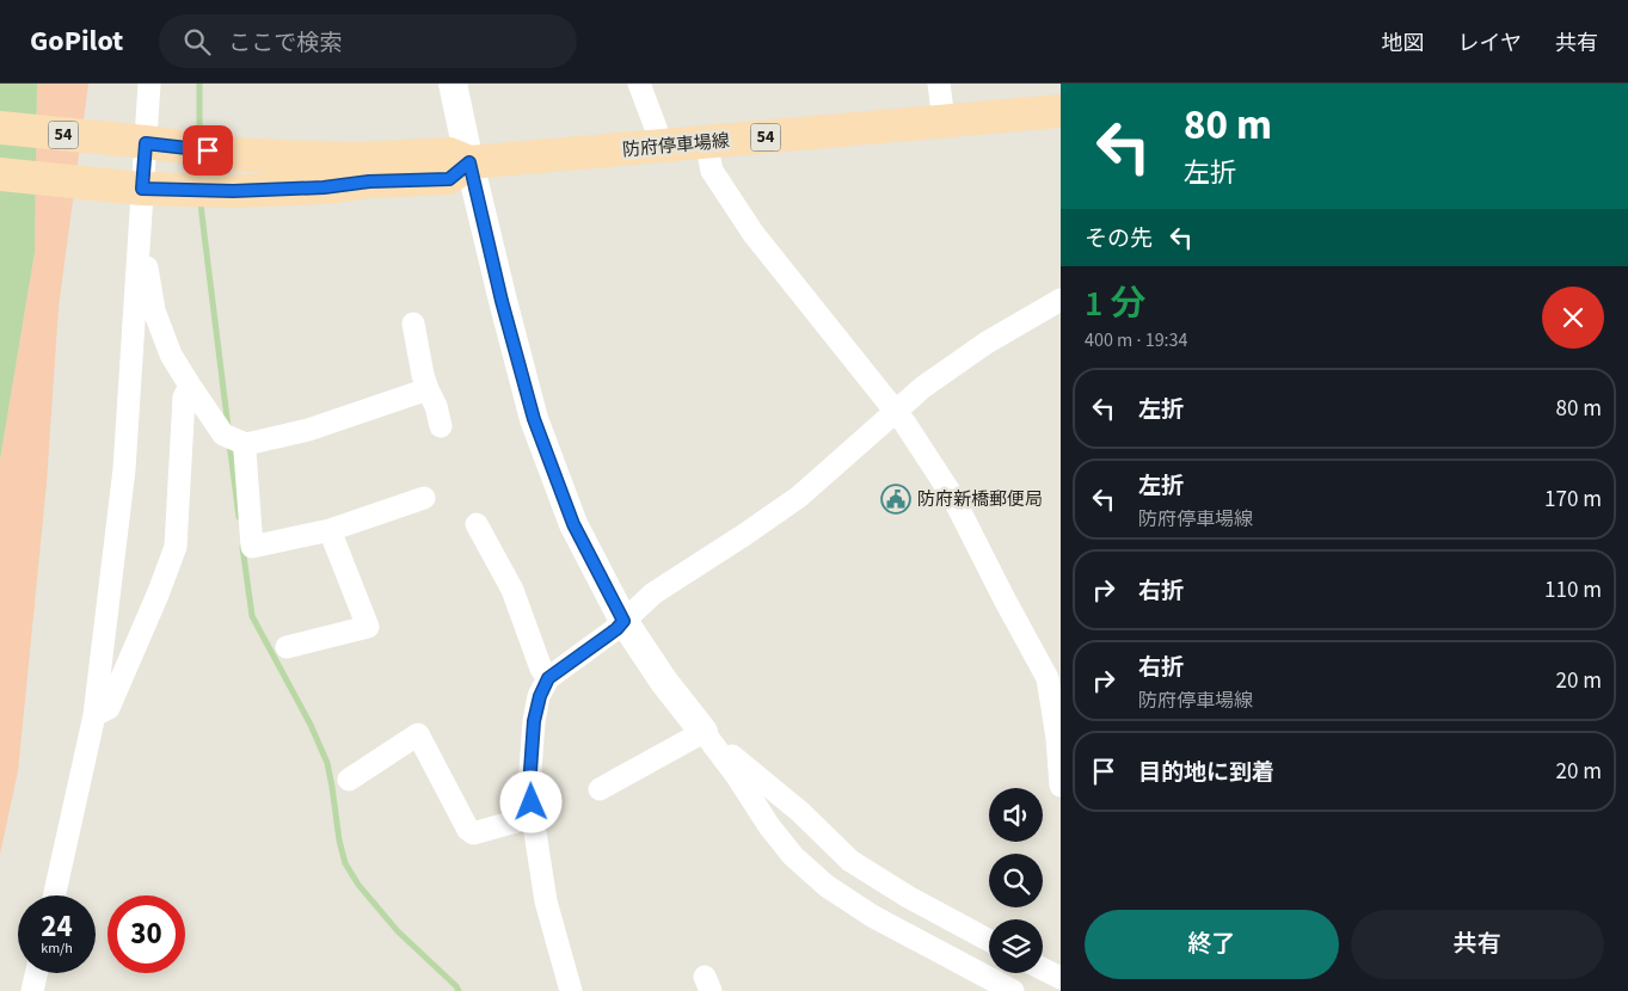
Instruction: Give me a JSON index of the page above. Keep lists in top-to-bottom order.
{
  "streets": {
    "main road": ["54", "防府停車場線"]
  },
  "places": {
    "public building": ["防府新橋郵便局"]
  },
  "page": {
    "header": "GoPilot",
    "search": "ここで検索",
    "nav": ["地図", "レイヤ", "共有"],
    "turn": ["80 m", "左折"],
    "then": "その先",
    "heading": ["1 分", "400 m · 19:34"],
    "list": [
      {
        "name": "左折",
        "value": "80 m"
      },
      {
        "name": "左折",
        "note": "防府停車場線",
        "value": "170 m"
      },
      {
        "name": "右折",
        "value": "110 m"
      },
      {
        "name": "右折",
        "note": "防府停車場線",
        "value": "20 m"
      },
      {
        "name": "目的地に到着",
        "value": "20 m"
      }
    ],
    "speed": "24 km/h",
    "limit": "30",
    "buttons": ["終了", "共有"]
  }
}
